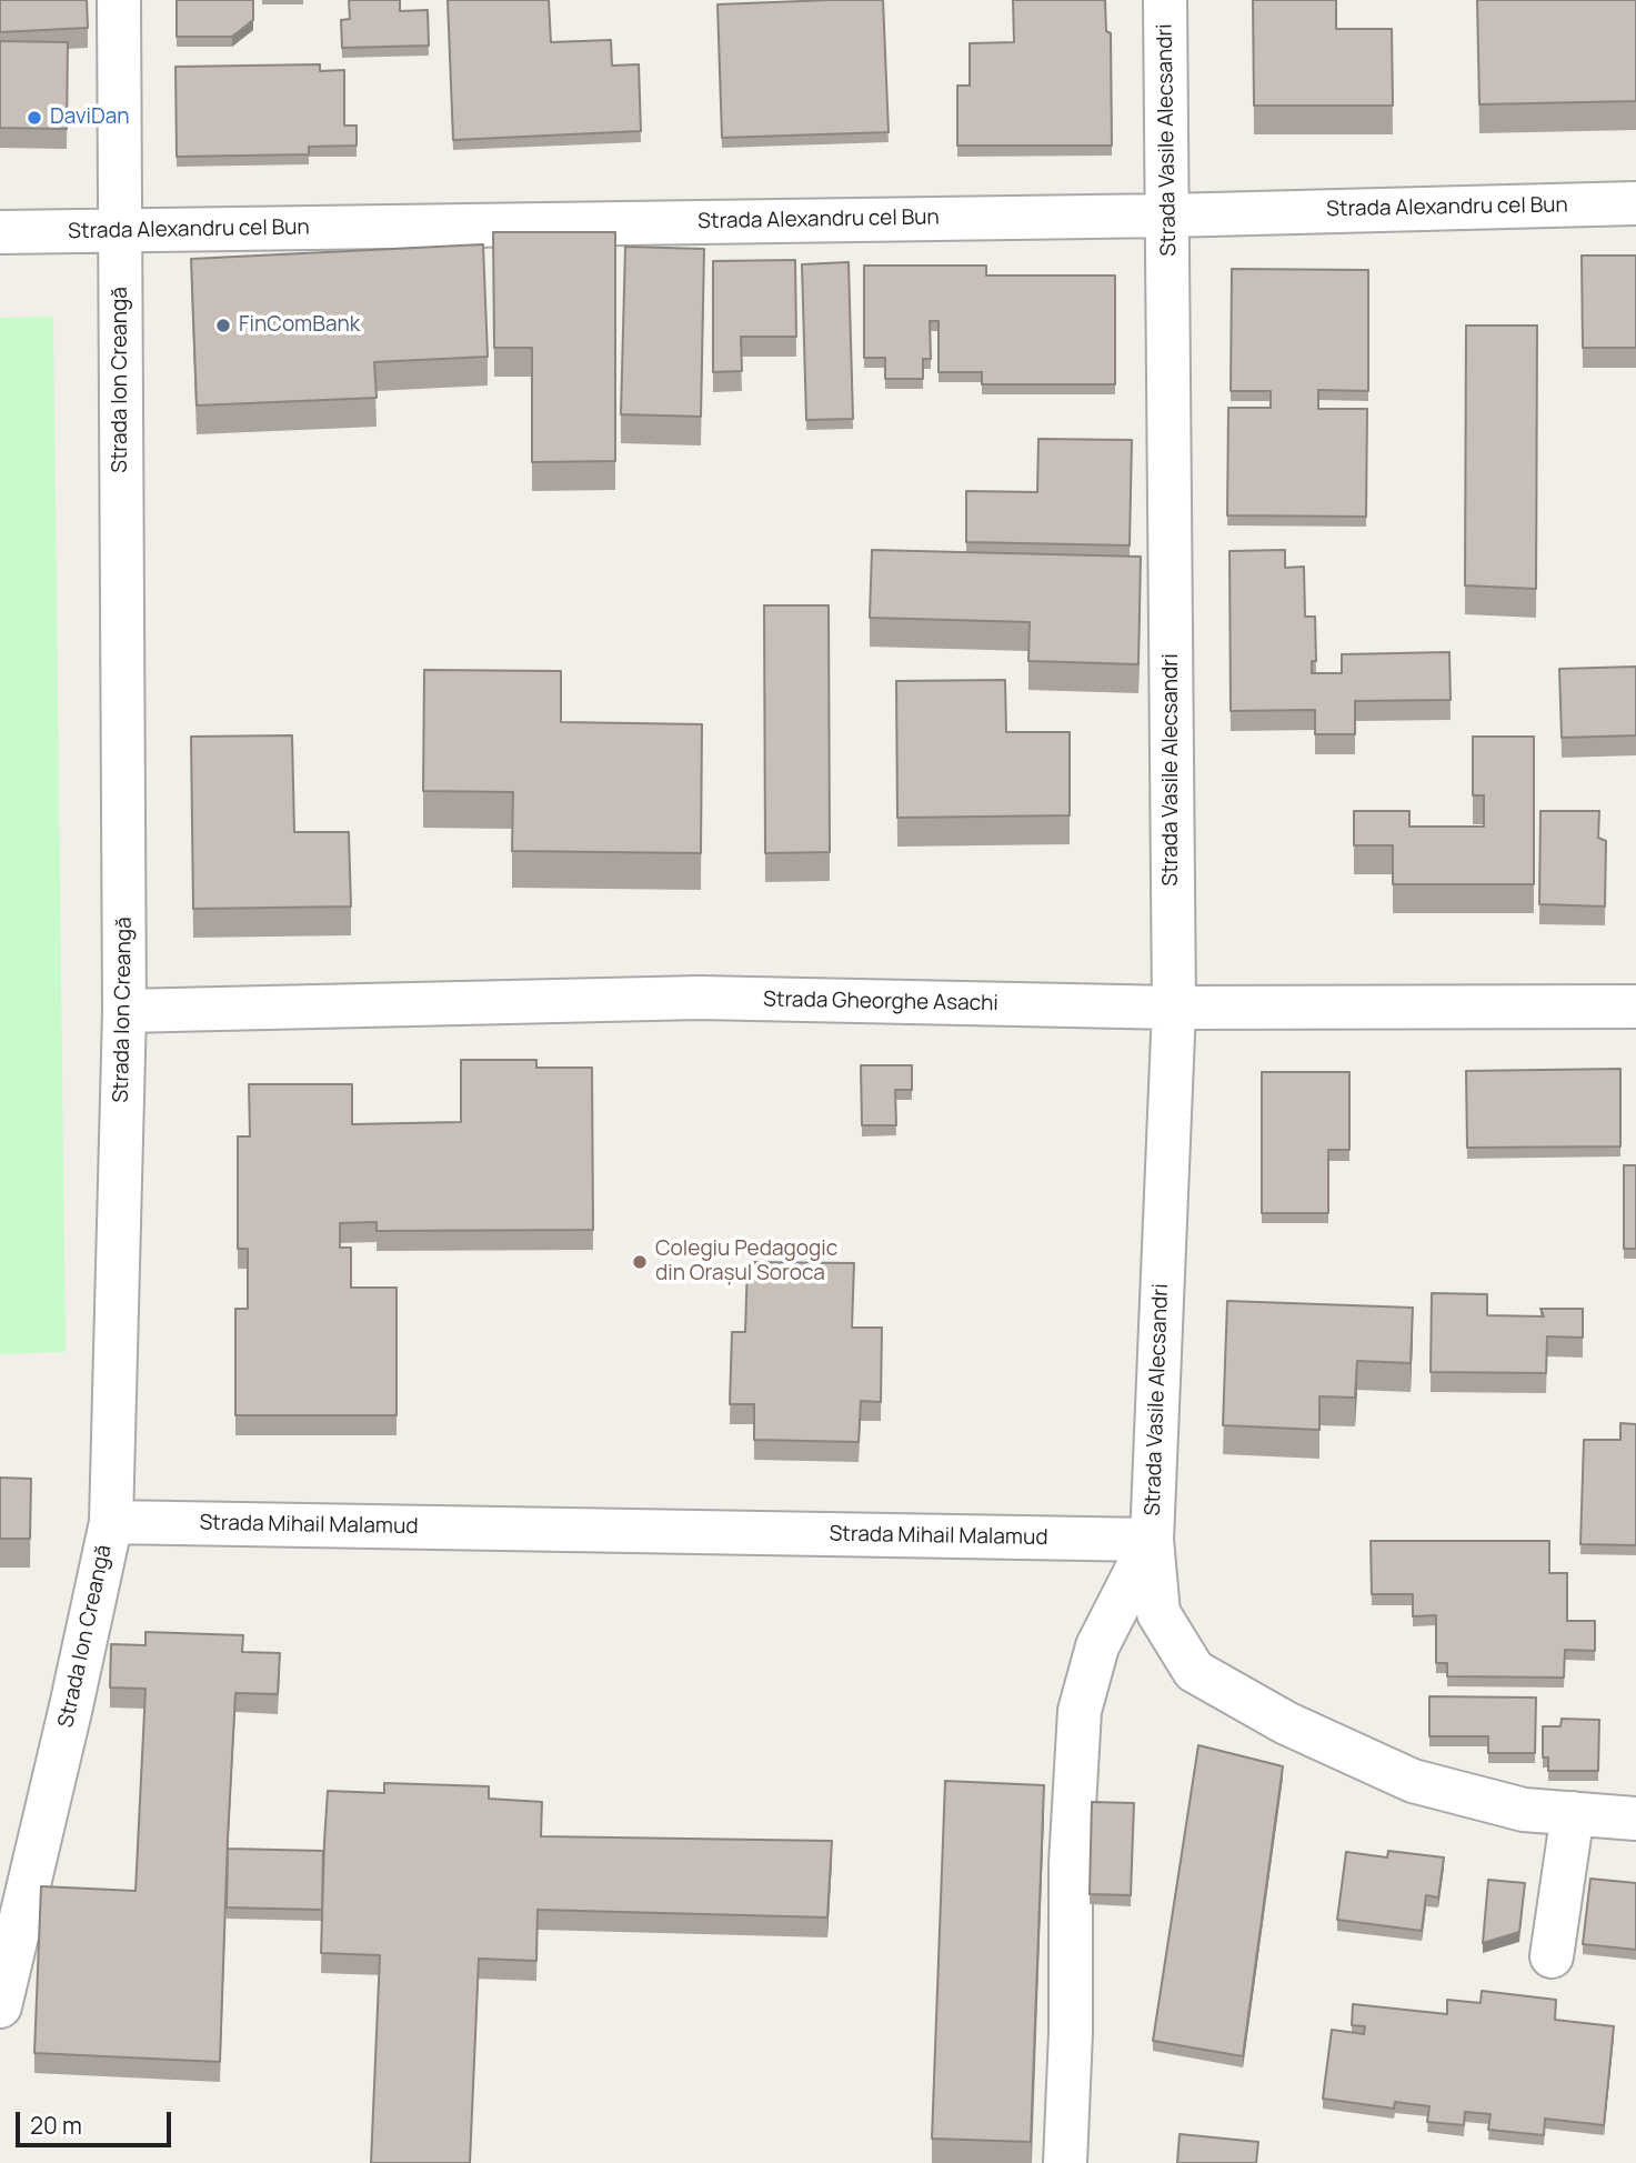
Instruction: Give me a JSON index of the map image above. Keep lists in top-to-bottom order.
{
  "streets": {
    "street": [
      "Strada Vasile Alecsandri",
      "Strada Alexandru cel Bun",
      "Strada Ion Creangă",
      "Strada Gheorghe Asachi",
      "Strada Mihail Malamud"
    ]
  },
  "crossings": [
    ["Strada Vasile Alecsandri", "Strada Alexandru cel Bun"],
    ["Strada Vasile Alecsandri", "Strada Gheorghe Asachi"],
    ["Strada Vasile Alecsandri", "Strada Mihail Malamud"],
    ["Strada Alexandru cel Bun", "Strada Ion Creangă"],
    ["Strada Ion Creangă", "Strada Gheorghe Asachi"],
    ["Strada Ion Creangă", "Strada Mihail Malamud"]
  ],
  "places": ["DaviDan", "FinComBank", "Colegiu Pedagogic din Orașul Soroca"],
  "scale_bar": "20 m"
}
